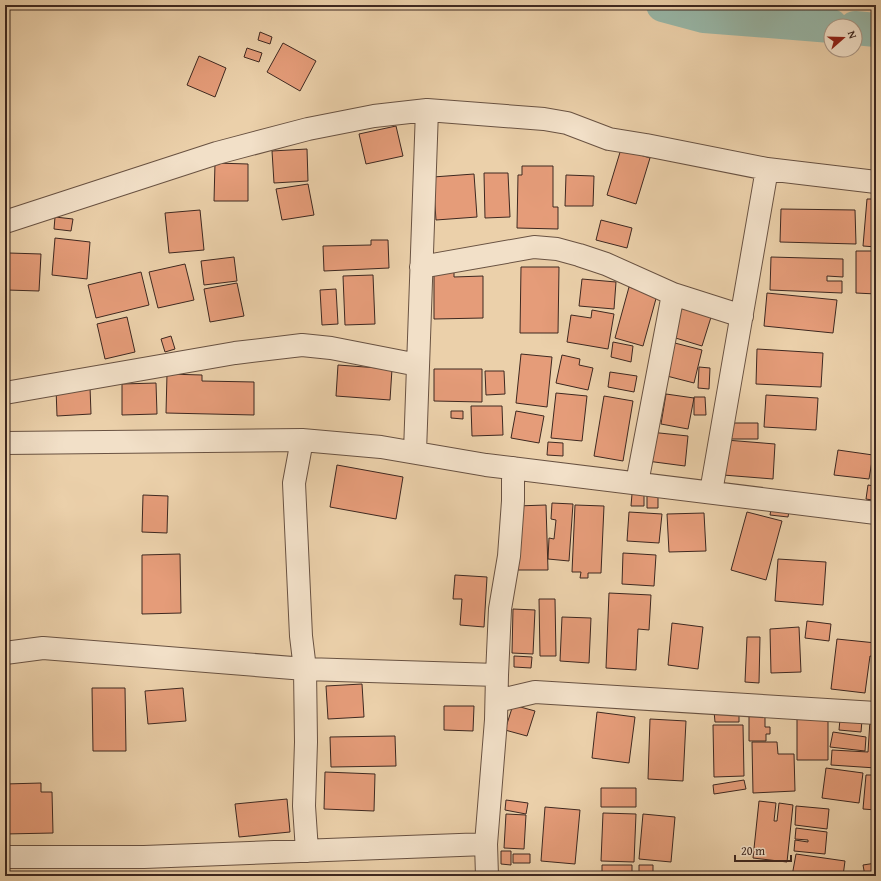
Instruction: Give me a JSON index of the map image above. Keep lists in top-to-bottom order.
{
  "scale_bar": "20 m",
  "north": "right"
}
